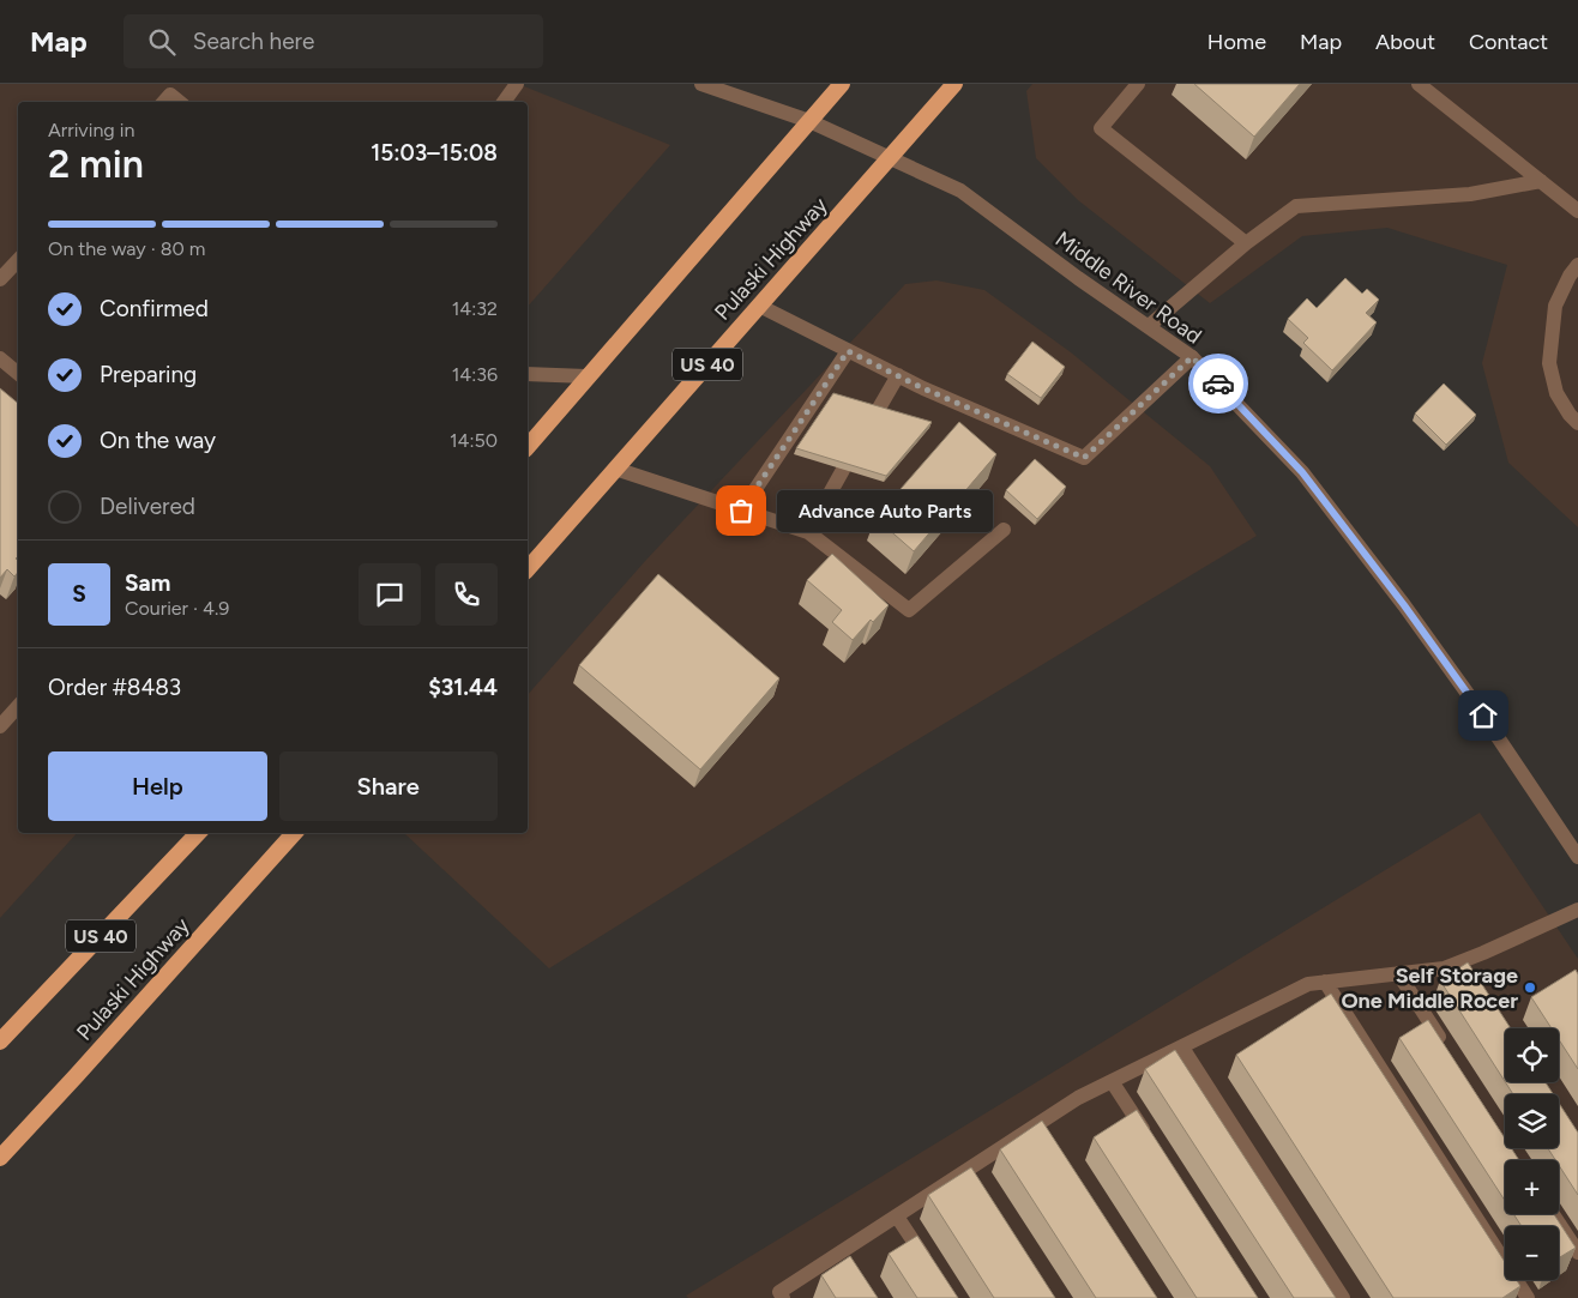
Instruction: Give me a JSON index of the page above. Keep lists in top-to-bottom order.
{
  "streets": {
    "highway": ["Pulaski Highway", "US 40"],
    "street": ["Middle River Road"]
  },
  "crossings": [
    ["Pulaski Highway", "Middle River Road"]
  ],
  "places": ["Advance Auto Parts", "Self Storage One Middle Rocer"],
  "page": {
    "header": "Map",
    "search": "Search here",
    "nav": [
      "Home",
      "Map",
      "About",
      "Contact"
    ],
    "heading": ["2 min", "Arriving in", "15:03–15:08"],
    "panel": [
      "Sam",
      "Courier · 4.9",
      "Order #8483",
      "$31.44"
    ],
    "bar": "On the way · 80 m",
    "list": [
      ["Confirmed", "14:32"],
      ["Preparing", "14:36"],
      ["On the way", "14:50"],
      "Delivered"
    ],
    "bubble": "Advance Auto Parts",
    "round": "S",
    "buttons": ["Help", "Share"],
    "map_buttons": ["+", "−"]
  }
}
